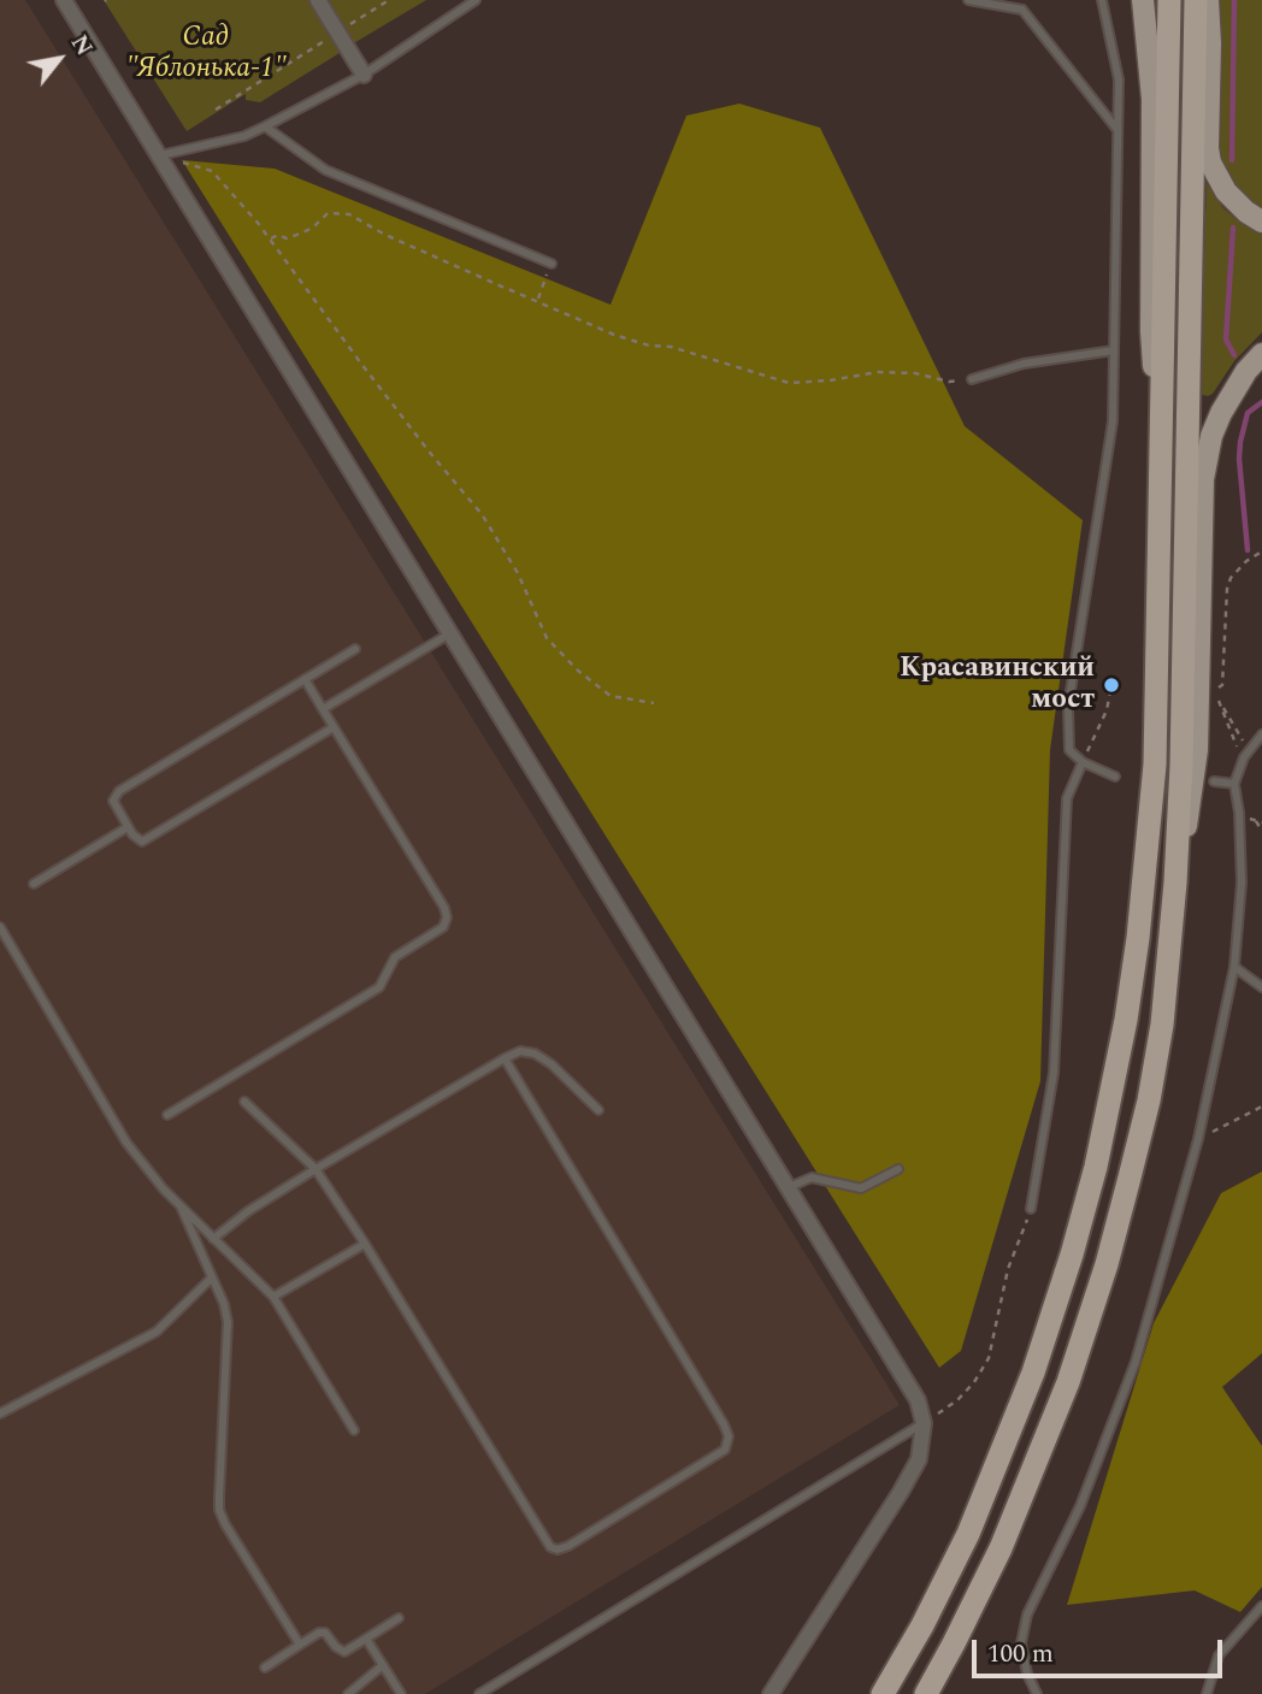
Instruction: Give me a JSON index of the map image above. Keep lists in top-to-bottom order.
{
  "parks": ["Сад \"Яблонька-1\""],
  "places": ["Красавинский мост"],
  "scale_bar": "100 m",
  "north": "top right"
}
